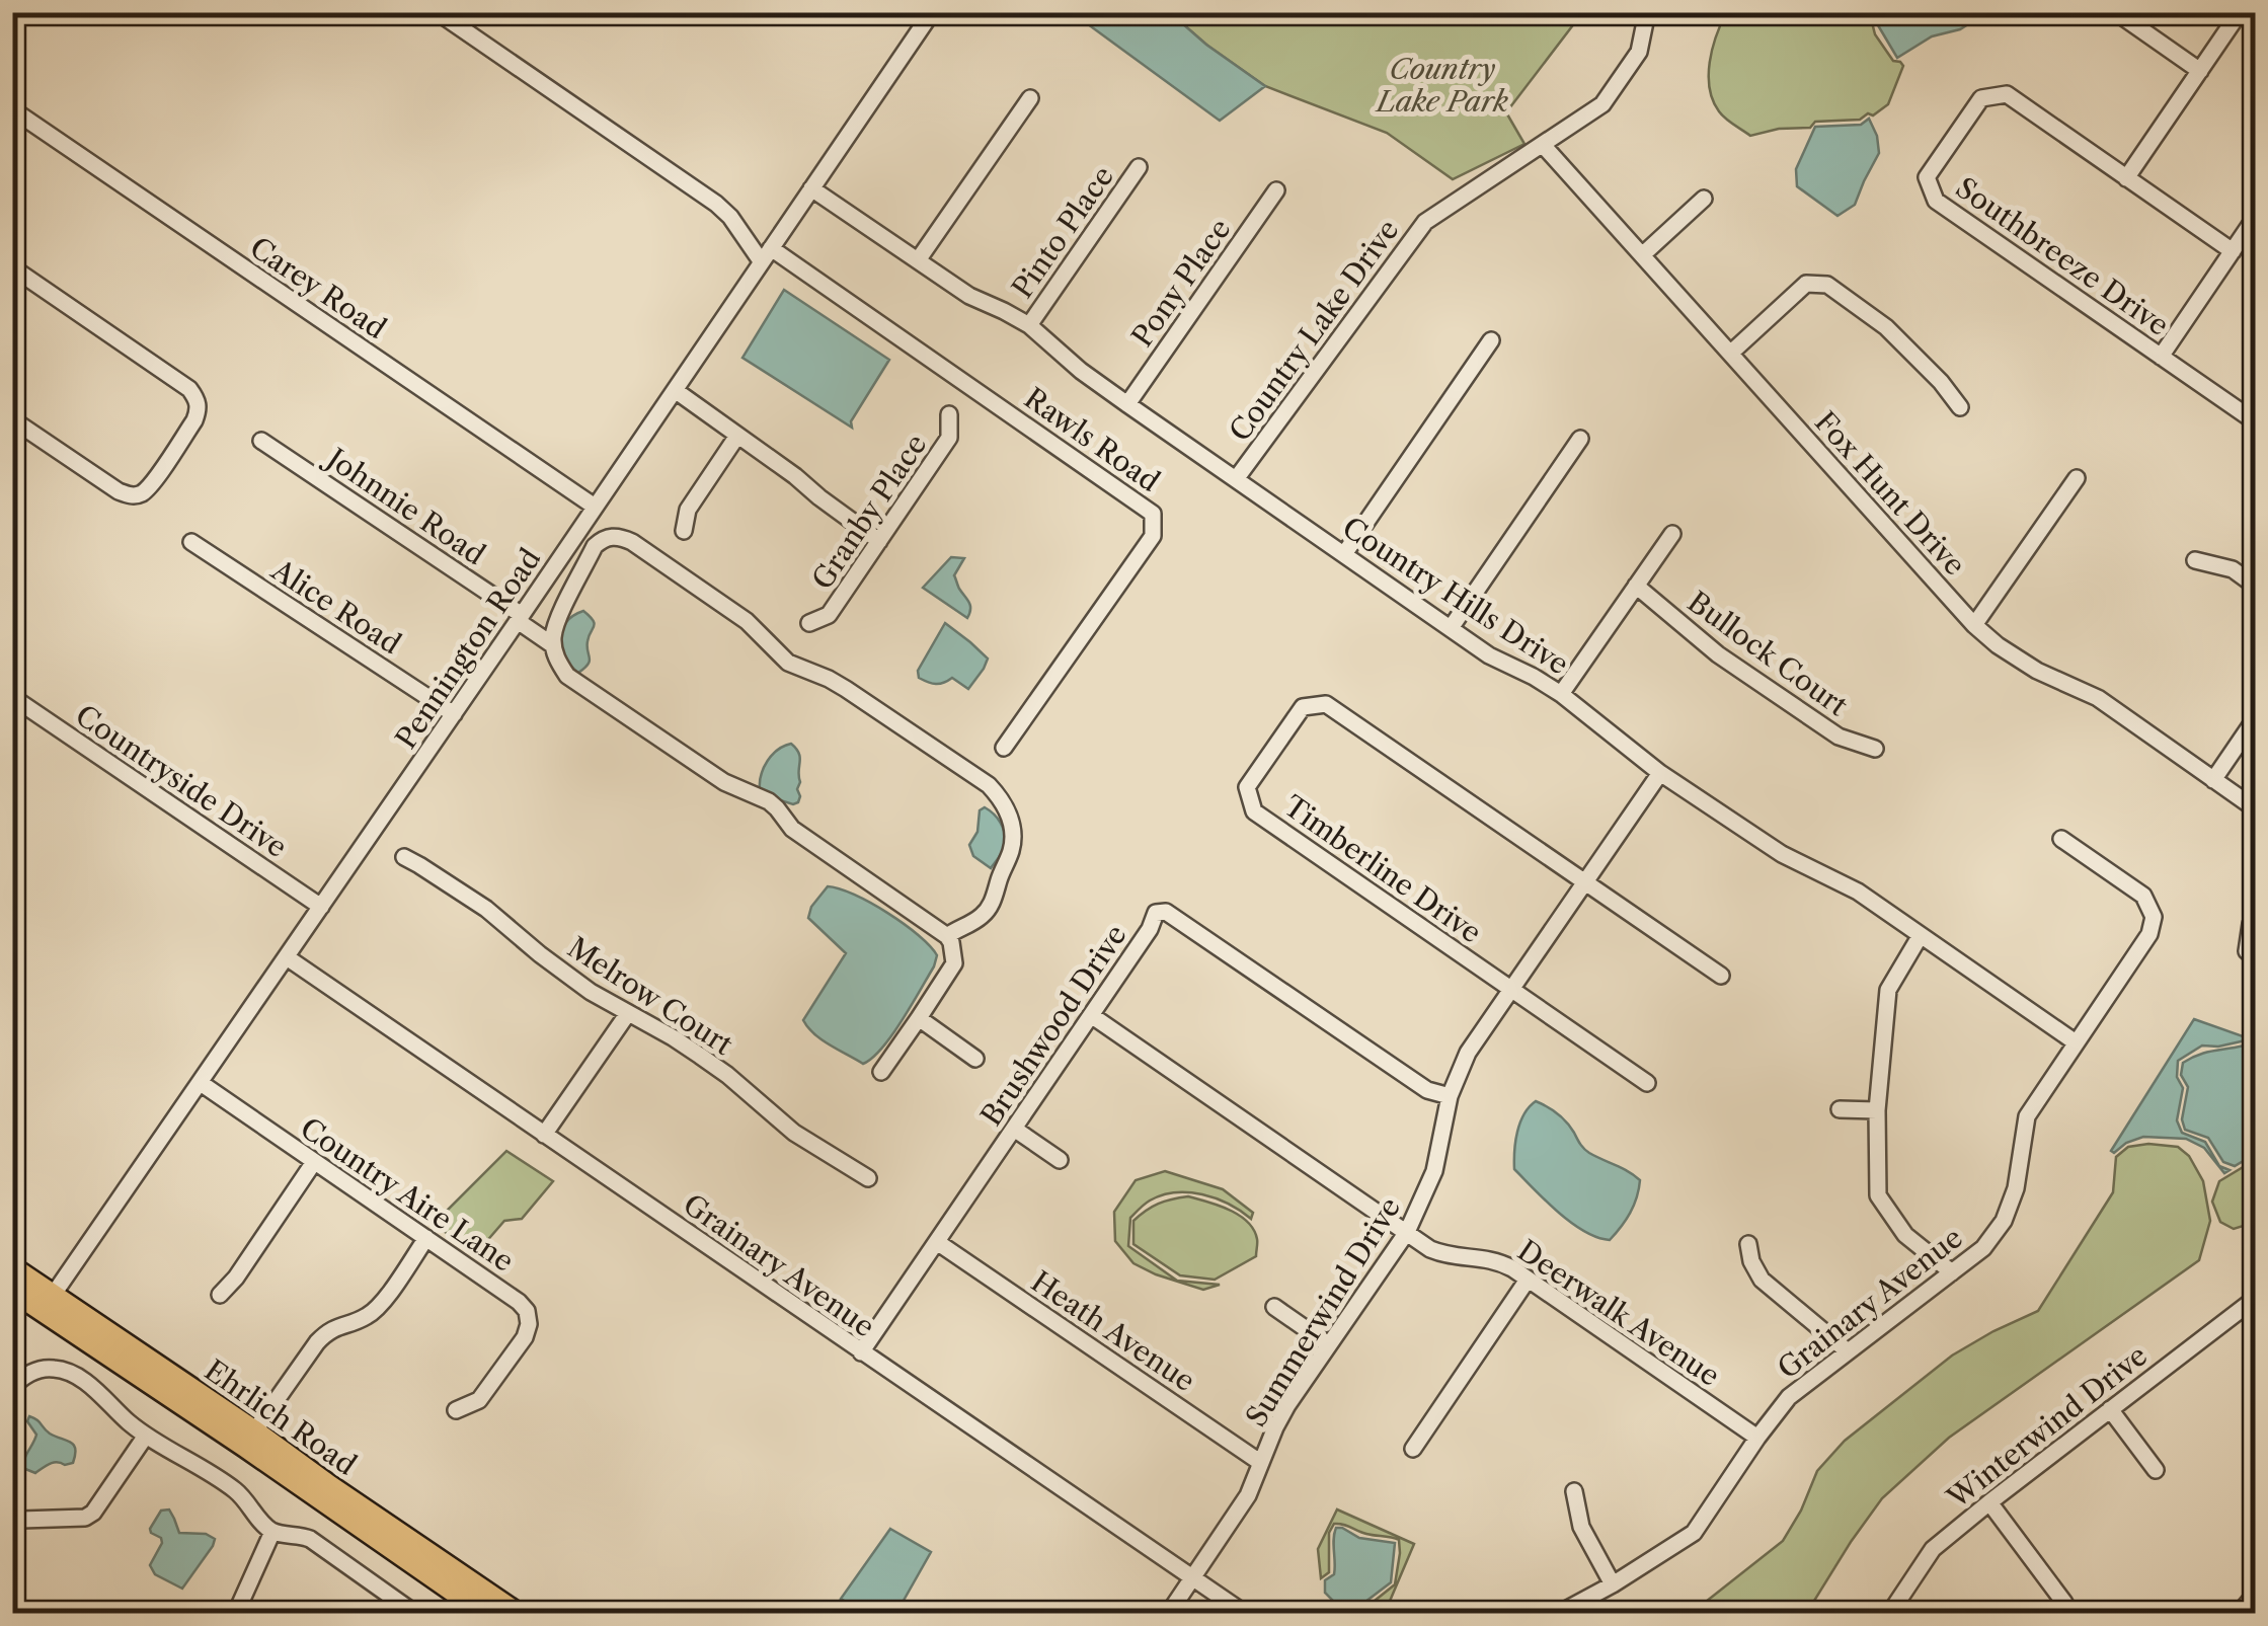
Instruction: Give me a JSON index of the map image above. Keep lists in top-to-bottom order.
{
  "streets": {
    "main road": ["Ehrlich Road"],
    "street": [
      "Pinto Place",
      "Southbreeze Drive",
      "Pony Place",
      "Carey Road",
      "Country Lake Drive",
      "Rawls Road",
      "Fox Hunt Drive",
      "Johnnie Road",
      "Granby Place",
      "Country Hills Drive",
      "Alice Road",
      "Pennington Road",
      "Bullock Court",
      "Countryside Drive",
      "Timberline Drive",
      "Melrow Court",
      "Brushwood Drive",
      "Country Aire Lane",
      "Grainary Avenue",
      "Summerwind Drive",
      "Deerwalk Avenue",
      "Heath Avenue",
      "Winterwind Drive"
    ]
  },
  "crossings": [
    ["Pinto Place", "Country Hills Drive"],
    ["Pony Place", "Country Hills Drive"],
    ["Carey Road", "Pennington Road"],
    ["Country Lake Drive", "Fox Hunt Drive"],
    ["Country Lake Drive", "Country Hills Drive"],
    ["Rawls Road", "Pennington Road"],
    ["Johnnie Road", "Pennington Road"],
    ["Country Hills Drive", "Pennington Road"],
    ["Country Hills Drive", "Grainary Avenue"],
    ["Country Hills Drive", "Summerwind Drive"],
    ["Alice Road", "Pennington Road"],
    ["Pennington Road", "Countryside Drive"],
    ["Pennington Road", "Country Aire Lane"],
    ["Pennington Road", "Grainary Avenue"],
    ["Pennington Road", "Ehrlich Road"],
    ["Timberline Drive", "Summerwind Drive"],
    ["Brushwood Drive", "Grainary Avenue"],
    ["Brushwood Drive", "Summerwind Drive"],
    ["Brushwood Drive", "Deerwalk Avenue"],
    ["Brushwood Drive", "Heath Avenue"],
    ["Grainary Avenue", "Summerwind Drive"],
    ["Grainary Avenue", "Deerwalk Avenue"],
    ["Summerwind Drive", "Deerwalk Avenue"],
    ["Summerwind Drive", "Heath Avenue"]
  ],
  "parks": ["Country Lake Park"]
}
